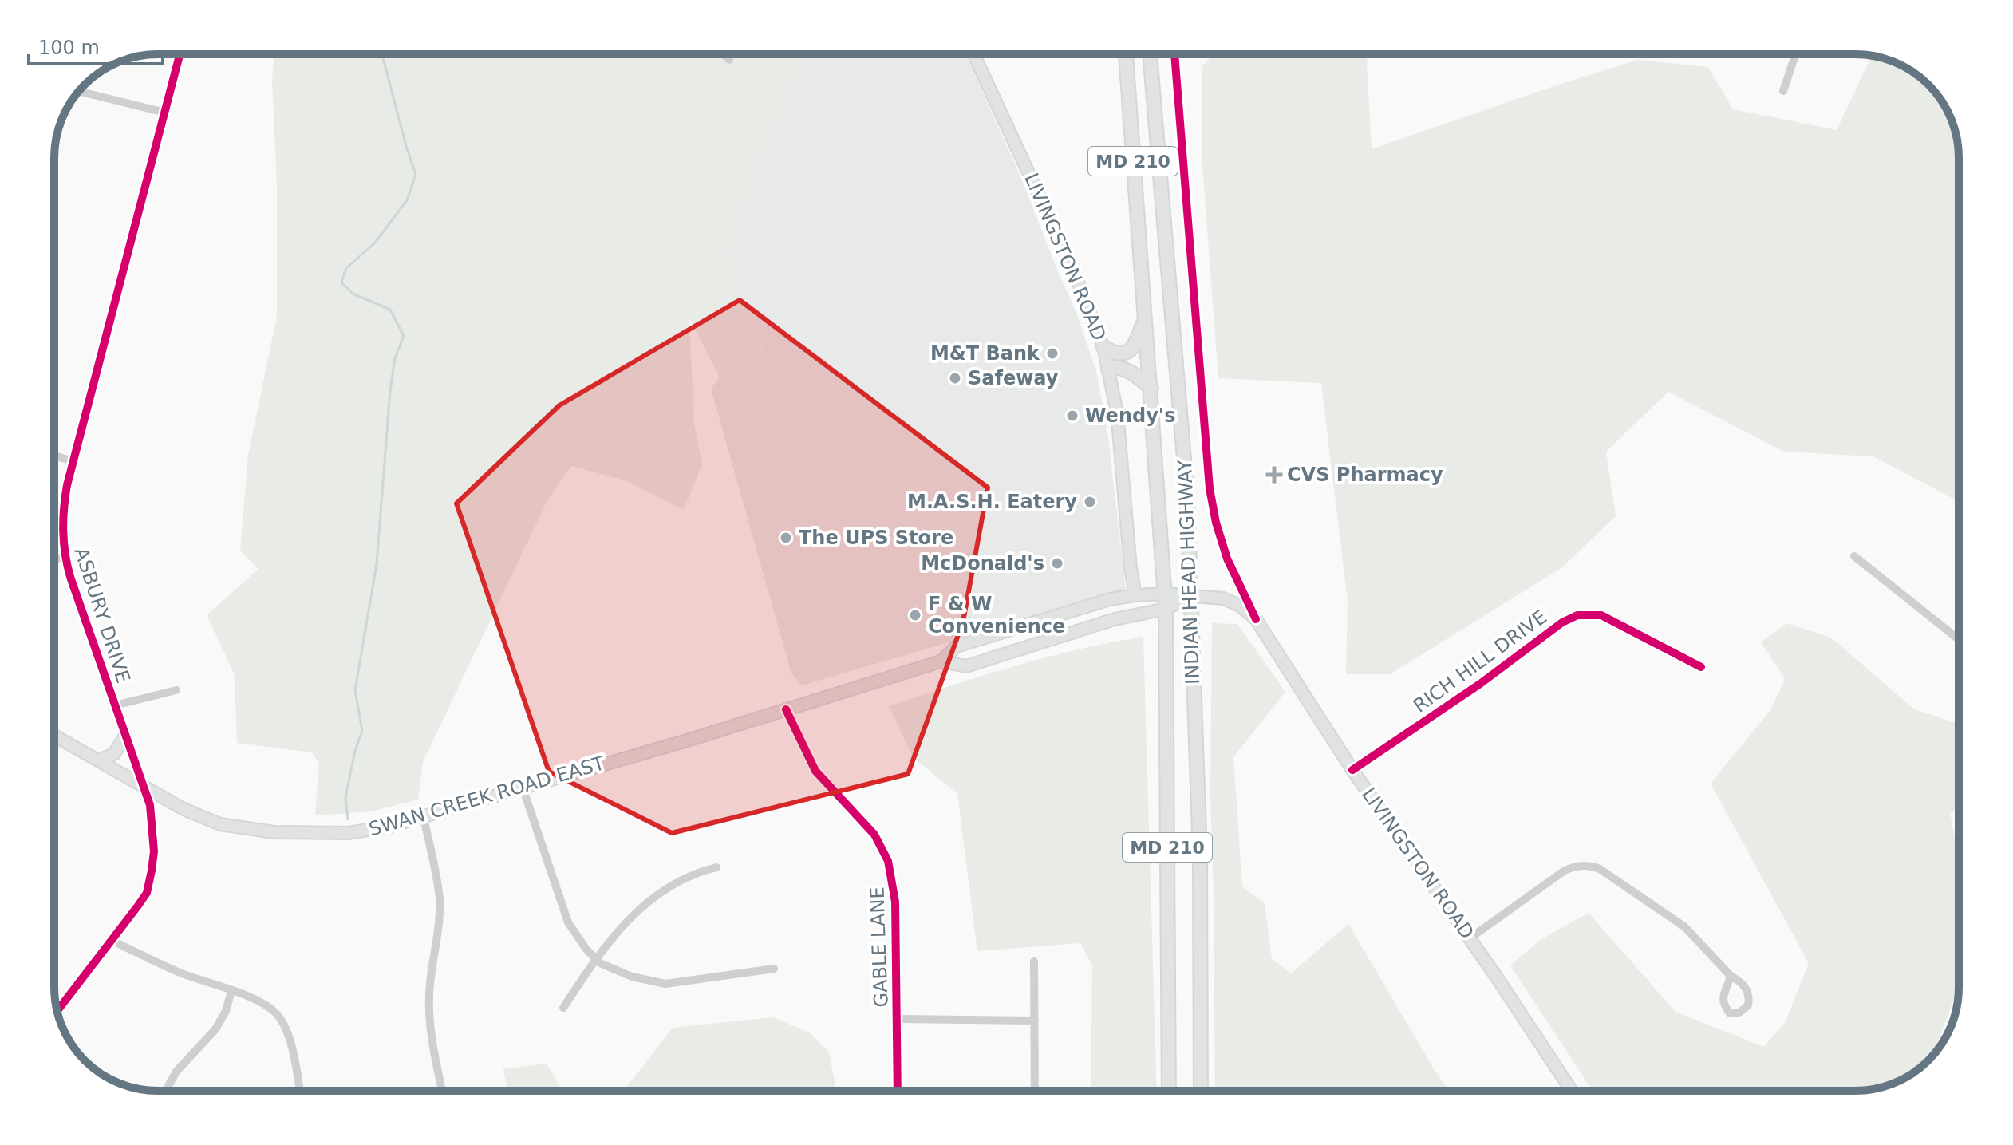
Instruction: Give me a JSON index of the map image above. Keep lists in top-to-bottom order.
{
  "streets": {
    "highway": ["MD 210", "INDIAN HEAD HIGHWAY"],
    "main road": ["LIVINGSTON ROAD", "SWAN CREEK ROAD EAST"],
    "street": ["ASBURY DRIVE", "RICH HILL DRIVE", "GABLE LANE"]
  },
  "crossings": [
    ["LIVINGSTON ROAD", "INDIAN HEAD HIGHWAY"],
    ["LIVINGSTON ROAD", "RICH HILL DRIVE"],
    ["LIVINGSTON ROAD", "SWAN CREEK ROAD EAST"],
    ["INDIAN HEAD HIGHWAY", "SWAN CREEK ROAD EAST"],
    ["ASBURY DRIVE", "SWAN CREEK ROAD EAST"],
    ["SWAN CREEK ROAD EAST", "GABLE LANE"]
  ],
  "places": {
    "other": [
      "M&T Bank",
      "Safeway",
      "Wendy's",
      "M.A.S.H. Eatery",
      "The UPS Store",
      "McDonald's",
      "F & W Convenience"
    ],
    "health": ["CVS Pharmacy"]
  },
  "scale_bar": "100 m"
}
